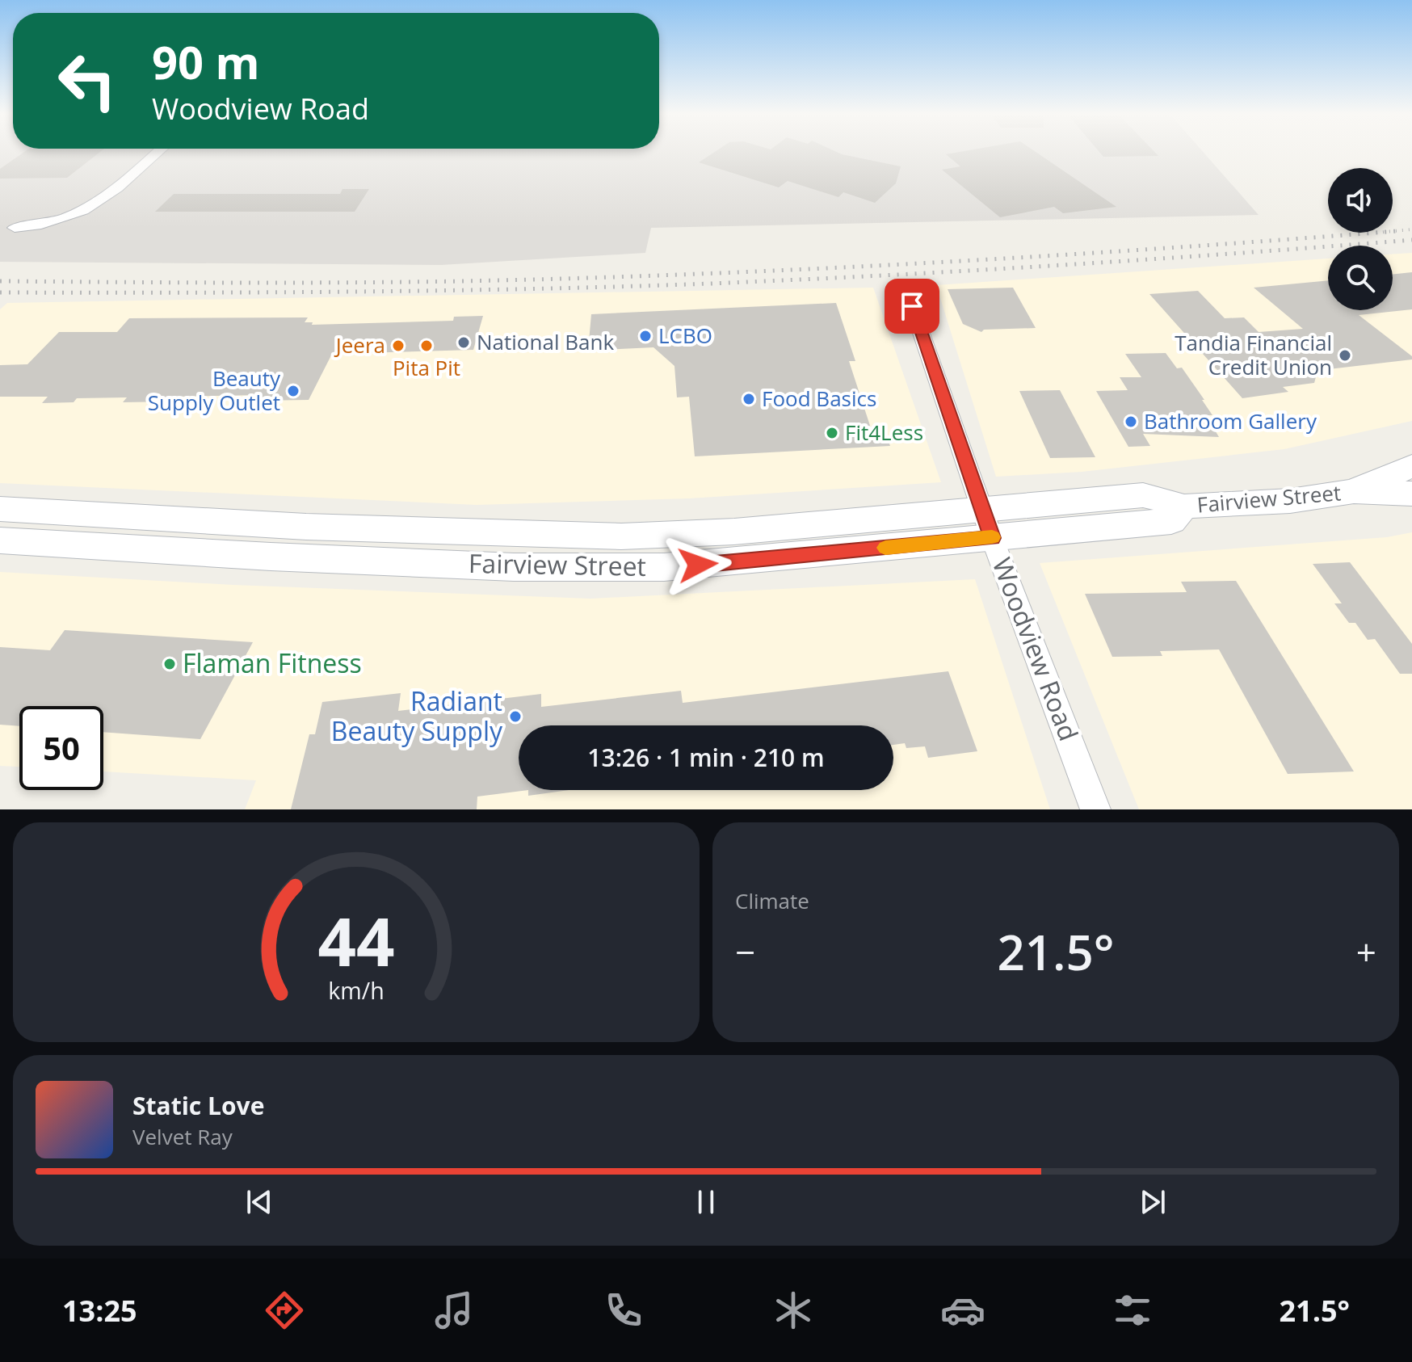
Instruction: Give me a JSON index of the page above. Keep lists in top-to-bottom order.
{
  "streets": {
    "main road": ["Fairview Street"],
    "street": ["Woodview Road"]
  },
  "crossings": [
    ["Fairview Street", "Woodview Road"]
  ],
  "places": [
    "LCBO",
    "National Bank",
    "Jeera",
    "Pita Pit",
    "Tandia Financial Credit Union",
    "Beauty Supply Outlet",
    "Food Basics",
    "Bathroom Gallery",
    "Fit4Less",
    "Flaman Fitness",
    "Radiant Beauty Supply"
  ],
  "page": {
    "turn": ["90 m", "Woodview Road"],
    "limit": "50",
    "trip": "13:26 · 1 min · 210 m",
    "tile": "Climate",
    "heat": ["−", "21.5°", "+"],
    "song": ["Static Love", "Velvet Ray"],
    "tabs": ["13:25", "21.5°"],
    "gauge": ["44", "km/h"]
  }
}
